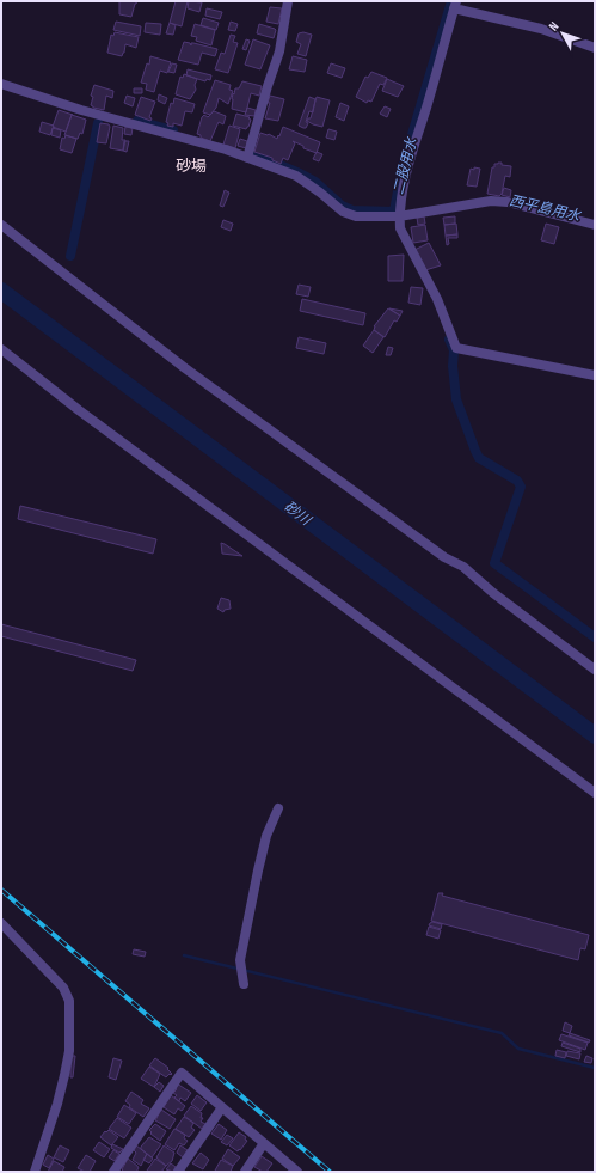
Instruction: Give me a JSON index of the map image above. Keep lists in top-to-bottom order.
{
  "districts": ["砂場"],
  "water": ["二股用水", "西平島用水", "砂川"],
  "north": "top left"
}
